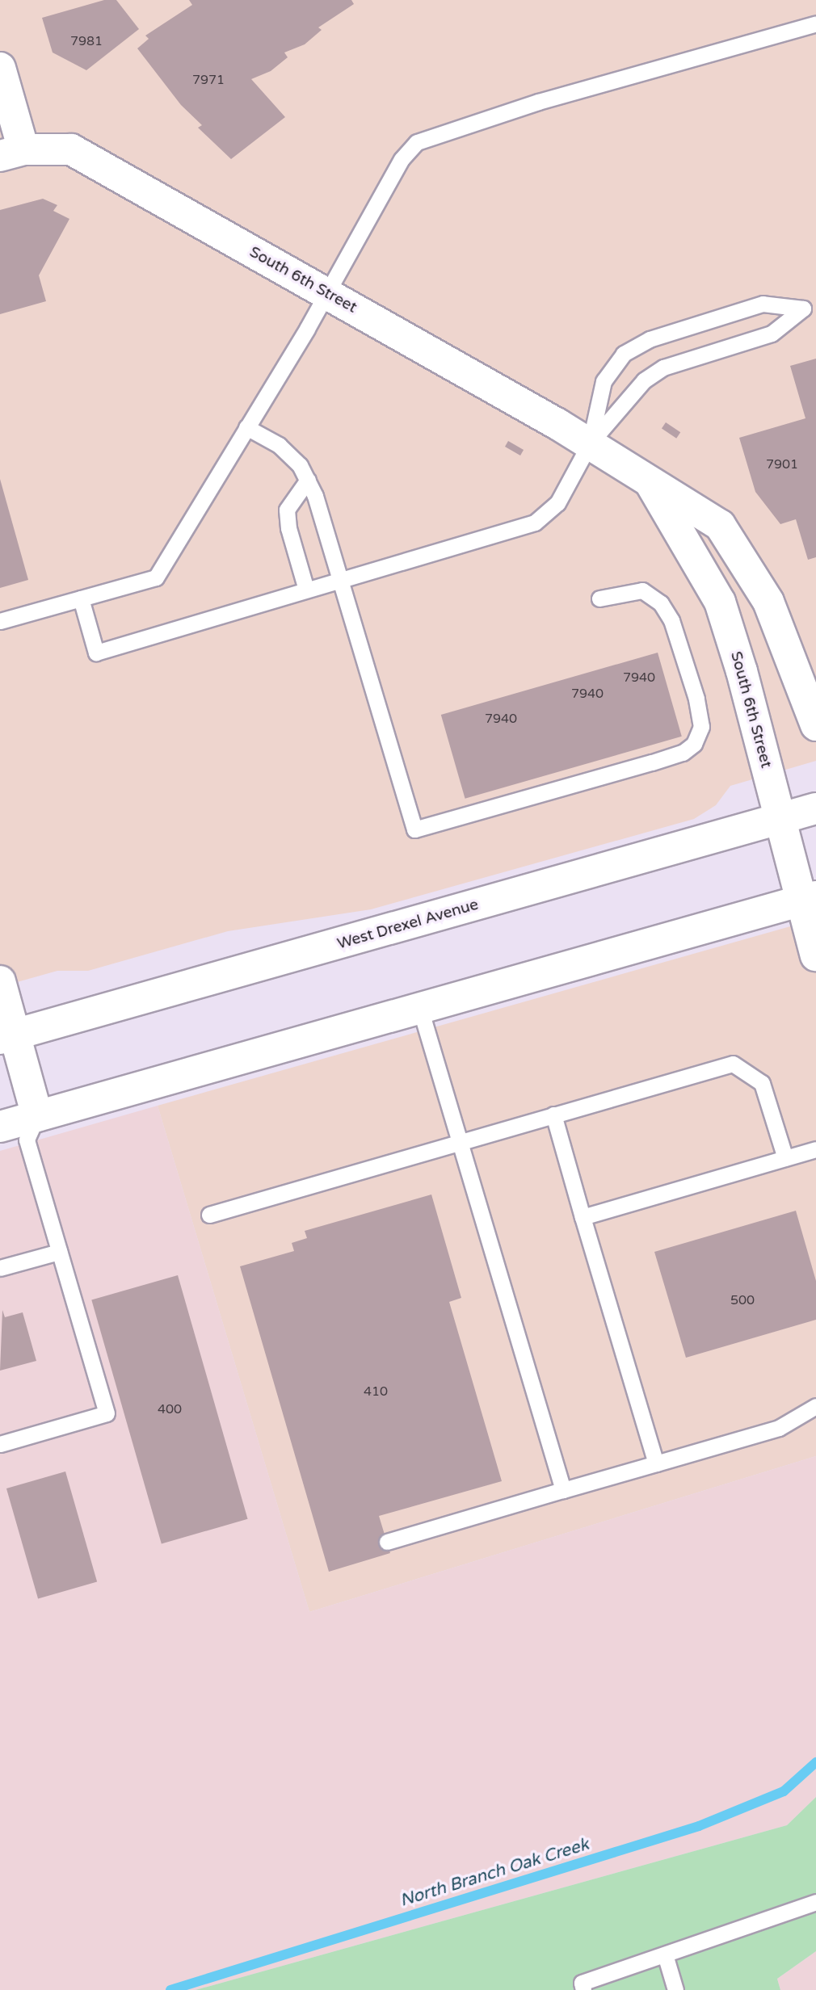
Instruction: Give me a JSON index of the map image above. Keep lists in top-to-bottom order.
{
  "streets": {
    "street": ["South 6th Street", "West Drexel Avenue"]
  },
  "crossings": [
    ["South 6th Street", "West Drexel Avenue"]
  ],
  "water": ["North Branch Oak Creek"],
  "house_numbers": [
    "7981",
    "7971",
    "7901",
    "7940",
    "7940",
    "7940",
    "500",
    "410",
    "400"
  ]
}
